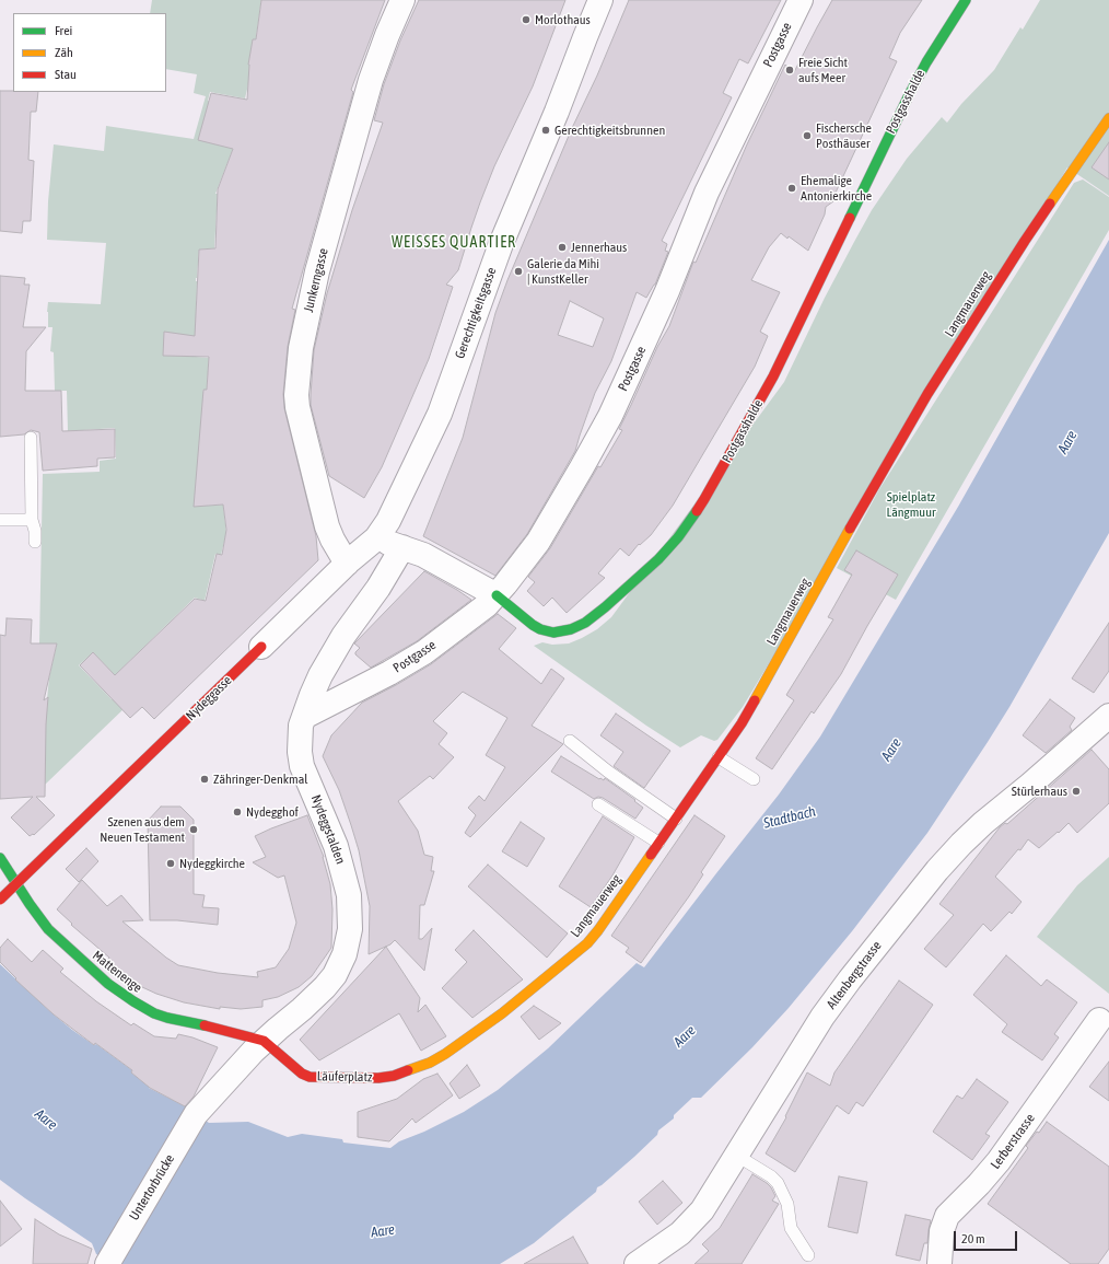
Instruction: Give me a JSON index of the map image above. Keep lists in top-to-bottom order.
{
  "streets": {
    "street": [
      "Postgasse",
      "Postgasshalde",
      "Junkerngasse",
      "Langmauerweg",
      "Gerechtigkeitsgasse",
      "Nydeggasse",
      "Nydeggstalden",
      "Mattenenge",
      "Altenbergstrasse",
      "Läuferplatz",
      "Lerberstrasse",
      "Untertorbrücke"
    ]
  },
  "crossings": [
    ["Postgasse", "Postgasshalde"],
    ["Postgasse", "Nydeggstalden"],
    ["Postgasshalde", "Gerechtigkeitsgasse"],
    ["Postgasshalde", "Nydeggstalden"],
    ["Junkerngasse", "Gerechtigkeitsgasse"],
    ["Junkerngasse", "Nydeggasse"],
    ["Langmauerweg", "Läuferplatz"],
    ["Gerechtigkeitsgasse", "Nydeggasse"],
    ["Nydeggstalden", "Mattenenge"],
    ["Nydeggstalden", "Läuferplatz"],
    ["Nydeggstalden", "Untertorbrücke"],
    ["Mattenenge", "Läuferplatz"],
    ["Mattenenge", "Untertorbrücke"],
    ["Läuferplatz", "Untertorbrücke"]
  ],
  "districts": ["WEISSES QUARTIER"],
  "water": ["Aare", "Stadtbach"],
  "parks": ["Spielplatz Längmuur"],
  "places": [
    "Morlothaus",
    "Freie Sicht aufs Meer",
    "Gerechtigkeitsbrunnen",
    "Fischersche Posthäuser",
    "Ehemalige Antonierkirche",
    "Jennerhaus",
    "Galerie da Mihi | KunstKeller",
    "Zähringer-Denkmal",
    "Stürlerhaus",
    "Nydegghof",
    "Szenen aus dem Neuen Testament",
    "Nydeggkirche"
  ],
  "legend": ["Frei", "Zäh", "Stau"],
  "scale_bar": "20 m"
}
